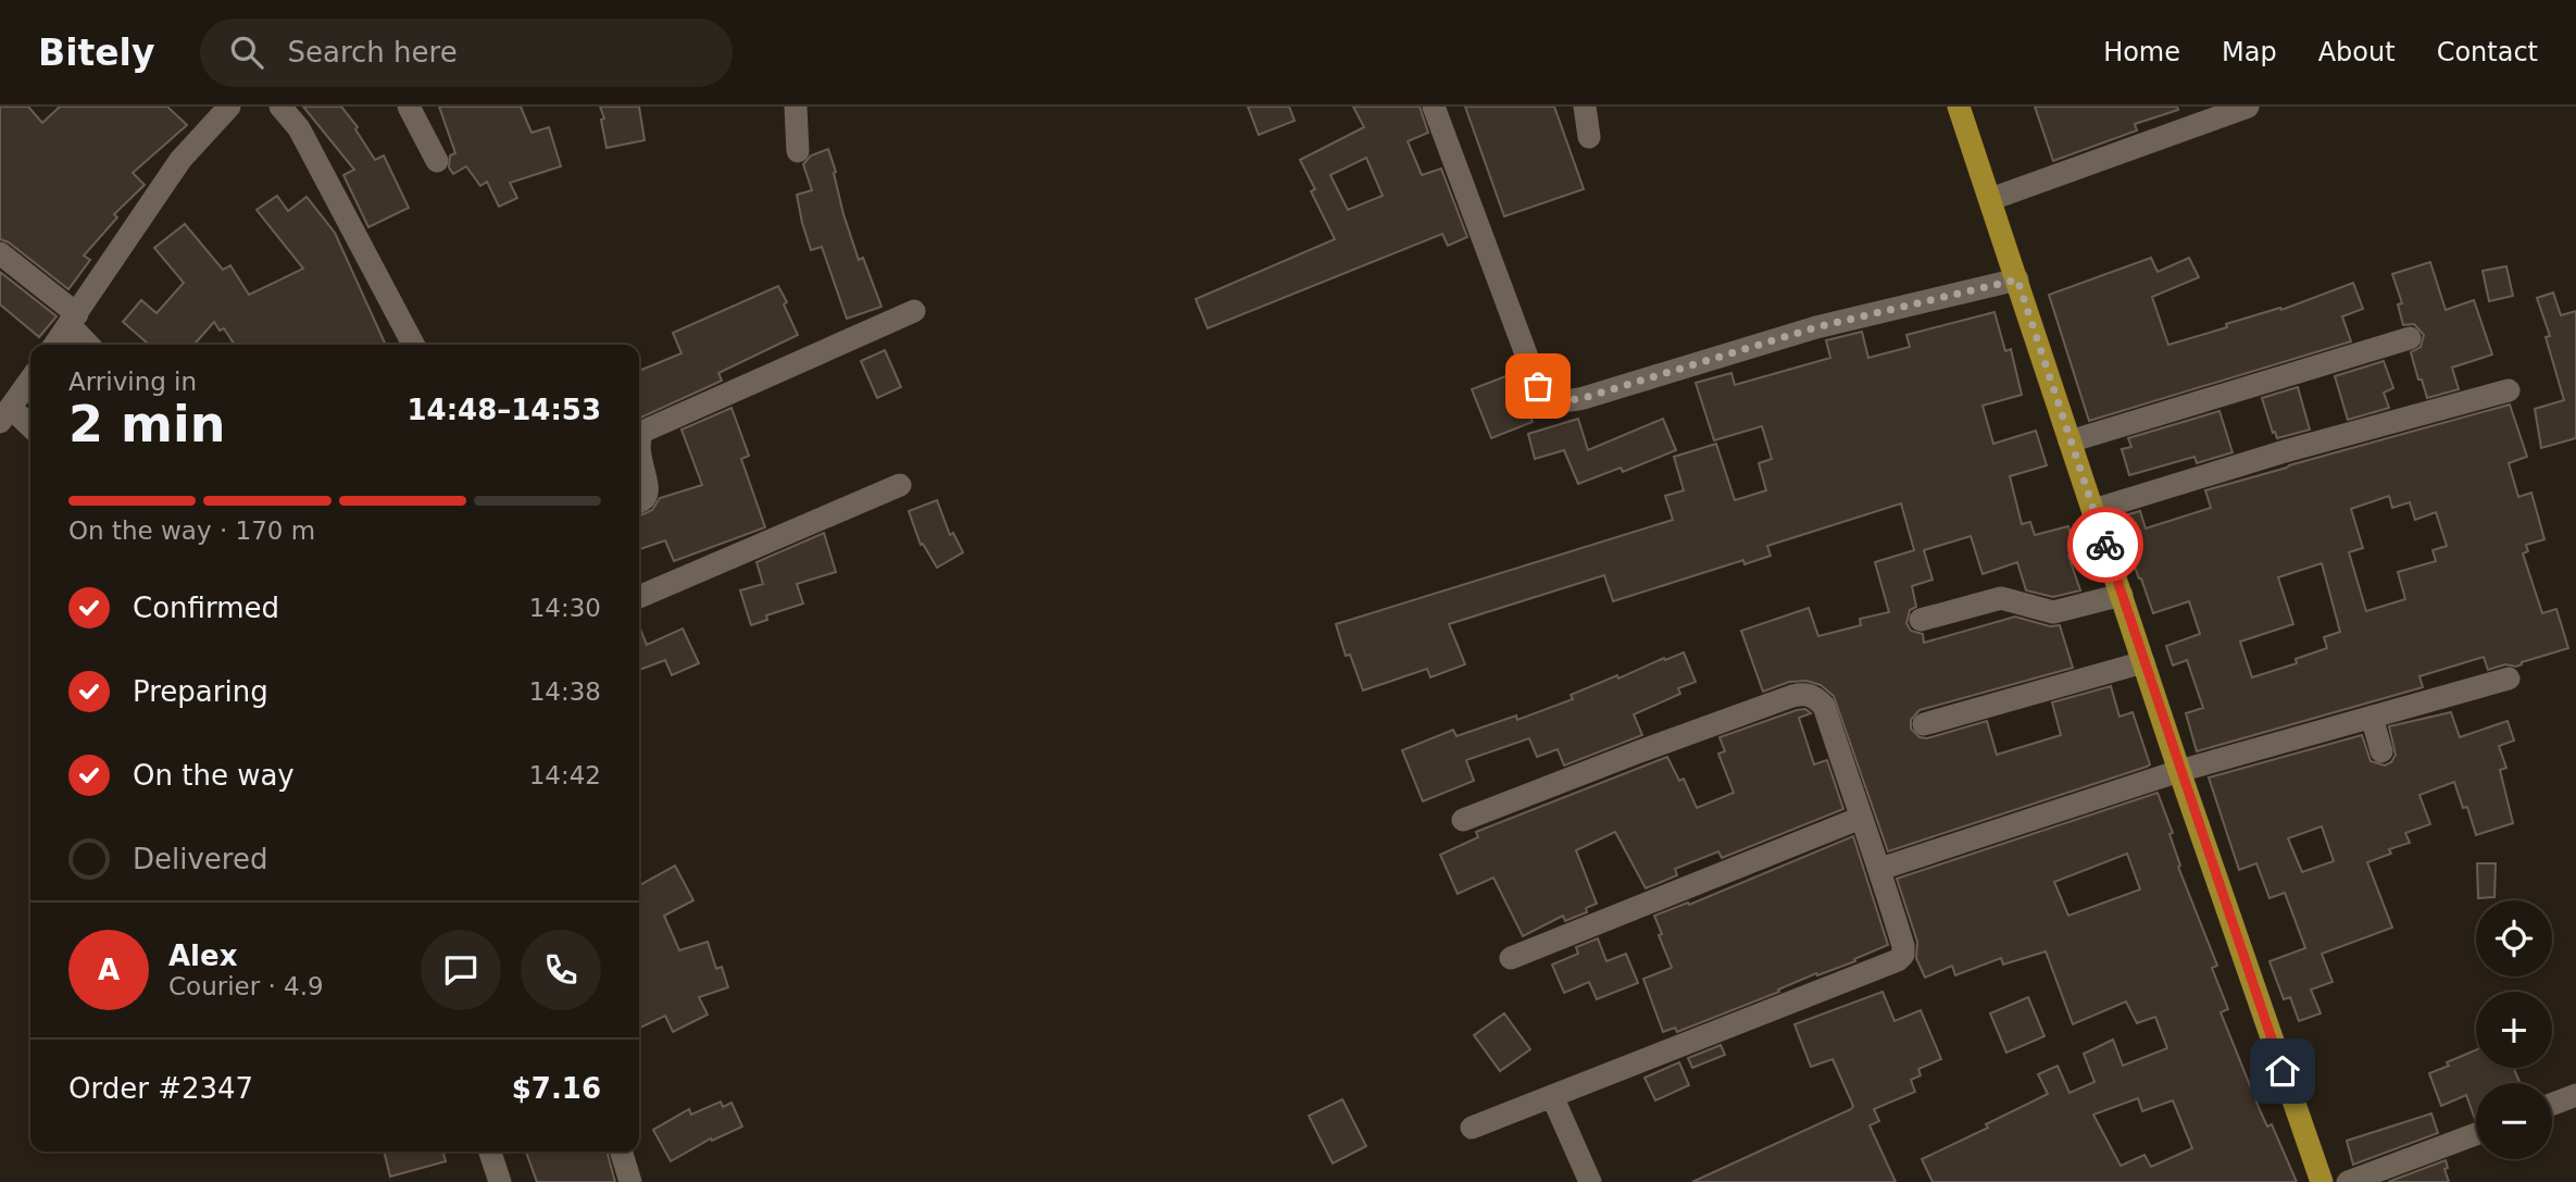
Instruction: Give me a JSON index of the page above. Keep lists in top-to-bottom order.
{
  "page": {
    "header": "Bitely",
    "search": "Search here",
    "nav": [
      "Home",
      "Map",
      "About",
      "Contact"
    ],
    "heading": ["2 min", "Arriving in", "14:48–14:53"],
    "panel": [
      "Alex",
      "Courier · 4.9",
      "Order #2347",
      "$7.16"
    ],
    "bar": "On the way · 170 m",
    "list": [
      ["Confirmed", "14:30"],
      ["Preparing", "14:38"],
      ["On the way", "14:42"],
      "Delivered"
    ],
    "map_buttons": ["+", "−"],
    "round": "A"
  }
}
